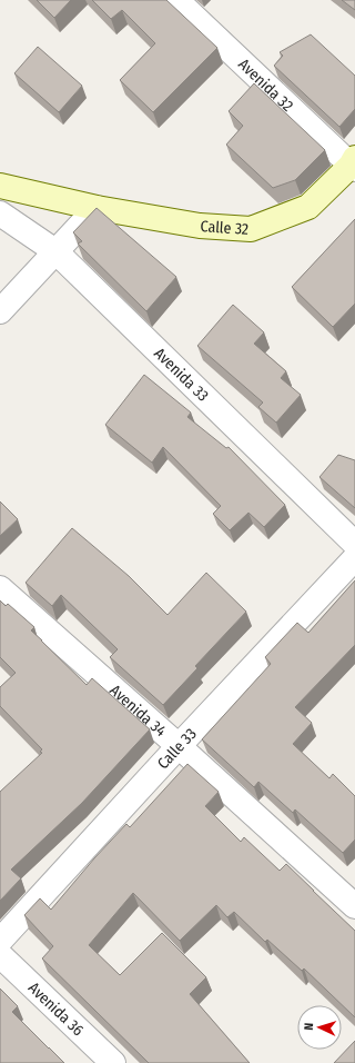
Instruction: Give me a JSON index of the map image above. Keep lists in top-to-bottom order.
{
  "streets": {
    "main road": ["Calle 32"],
    "street": [
      "Avenida 32",
      "Avenida 33",
      "Avenida 34",
      "Calle 33",
      "Avenida 36"
    ]
  },
  "crossings": [
    ["Avenida 32", "Calle 32"],
    ["Avenida 34", "Calle 33"]
  ],
  "north": "left"
}
